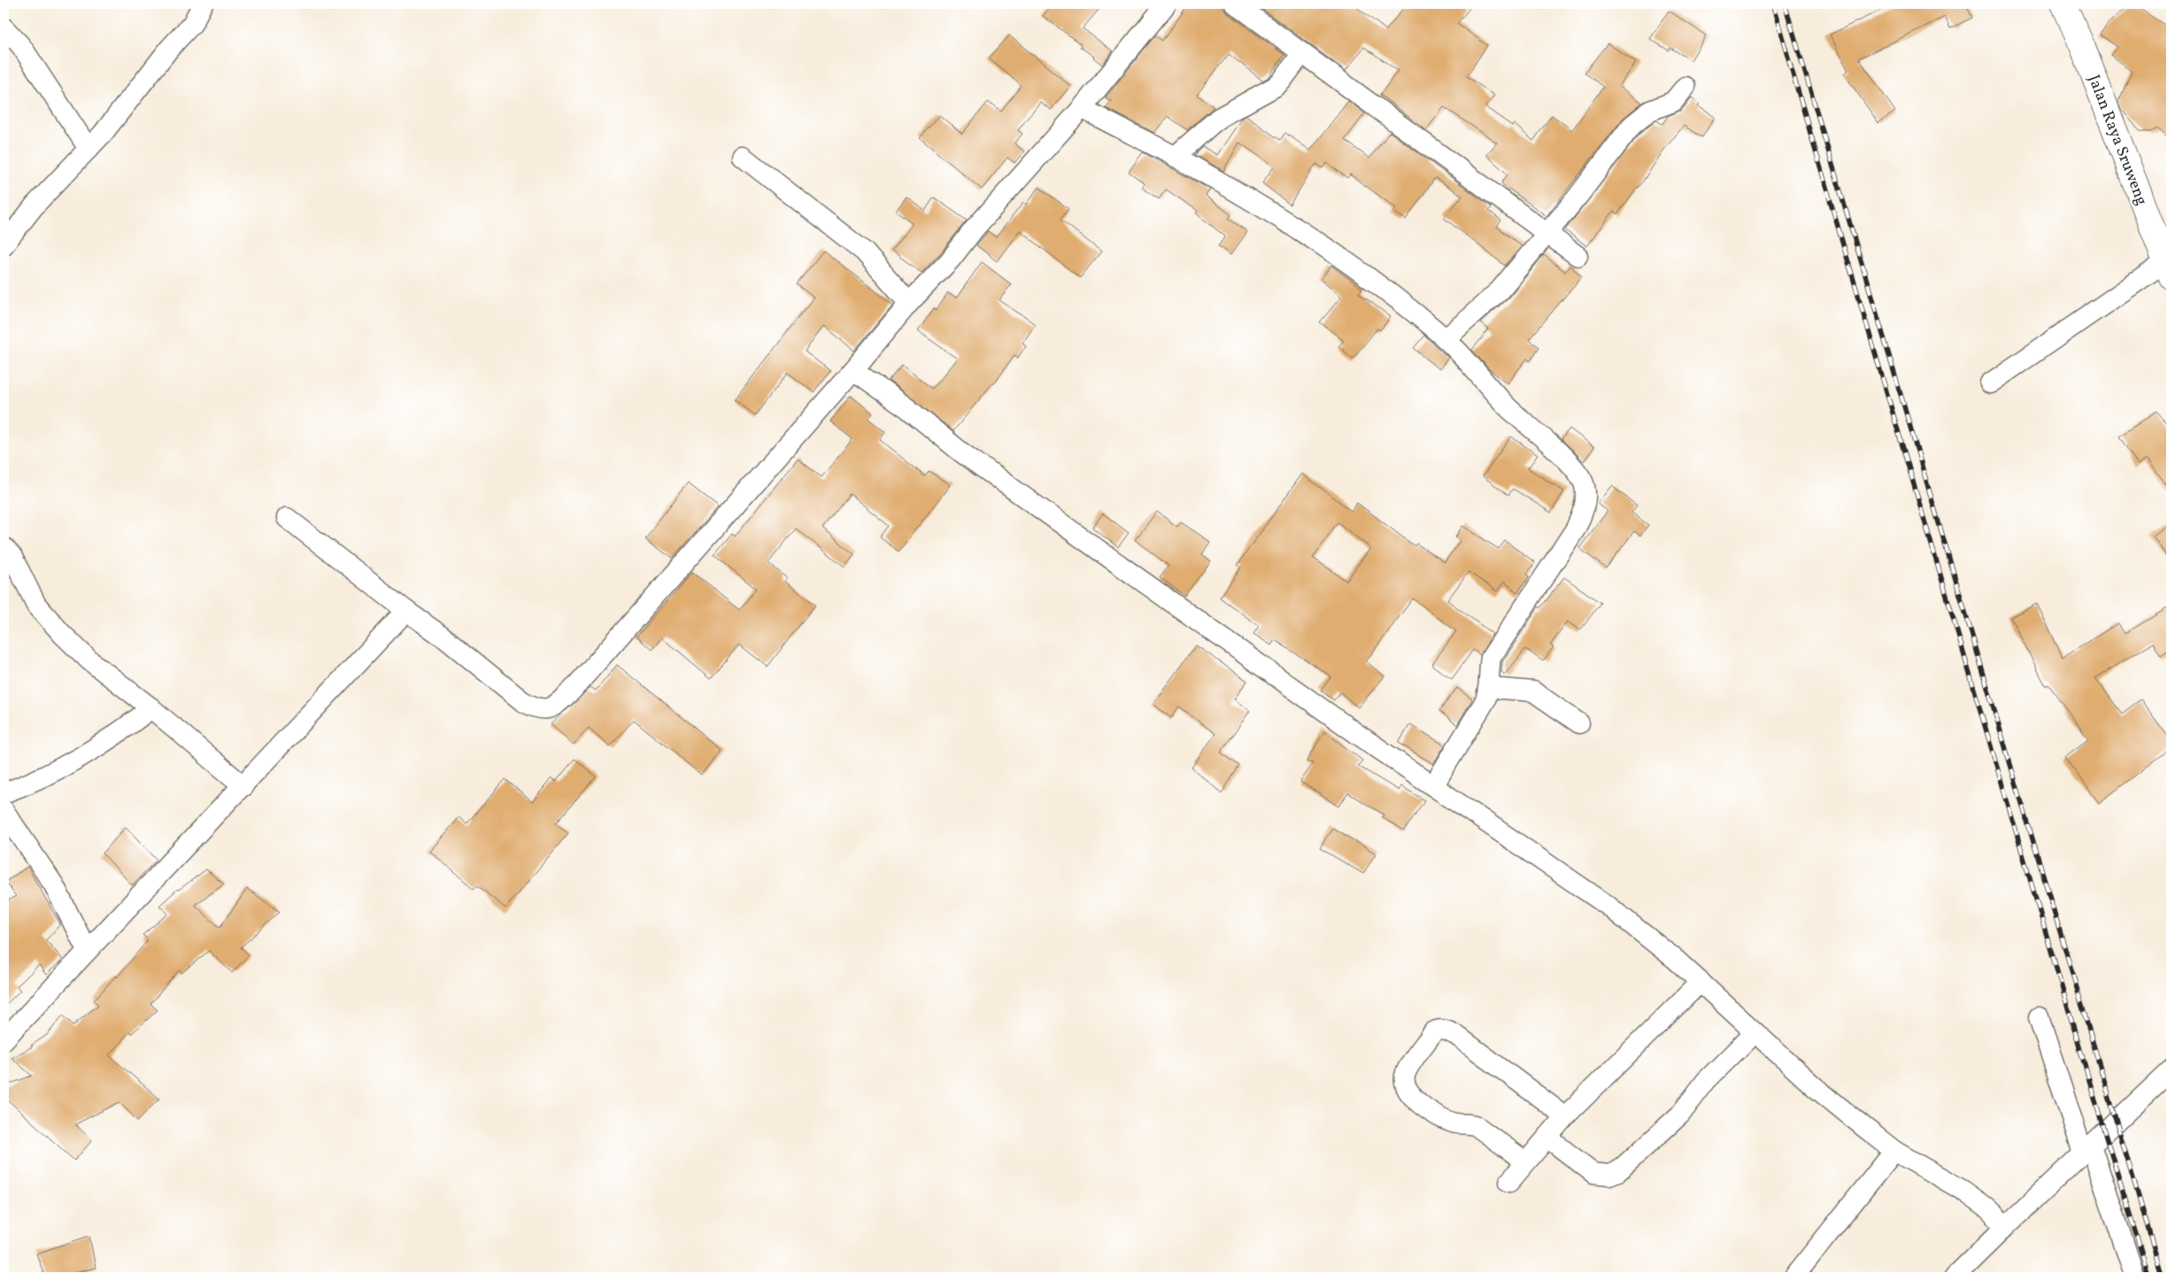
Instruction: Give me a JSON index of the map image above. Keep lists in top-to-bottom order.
{
  "streets": {
    "highway": ["Jalan Raya Sruweng"]
  }
}
